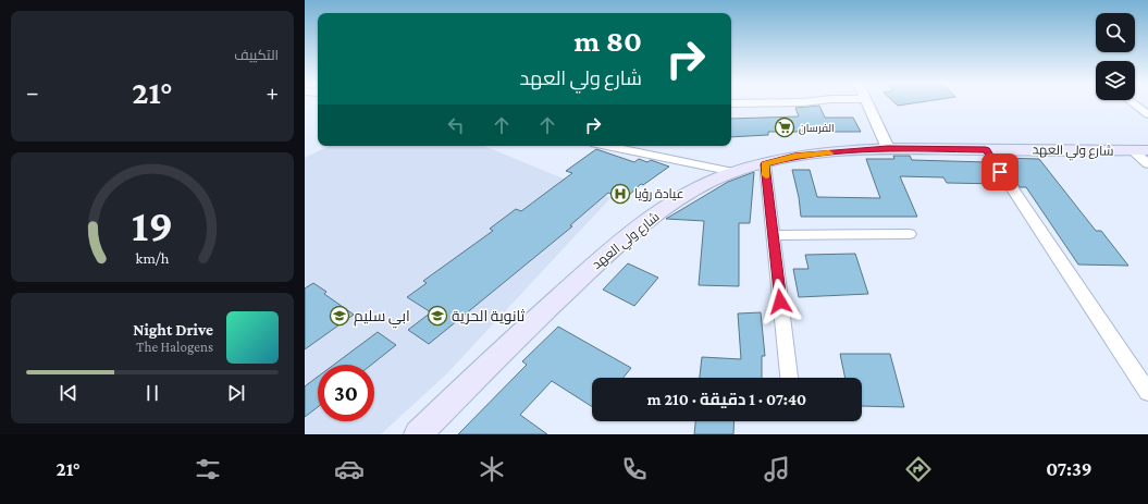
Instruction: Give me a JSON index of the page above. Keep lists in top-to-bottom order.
{
  "streets": {
    "main road": ["شارع ولي العهد"]
  },
  "places": {
    "supermarket": ["الفرسان"],
    "hospital": ["عيادة رؤيا"],
    "school or university": ["ابي سليم", "ثانوية الحرية"]
  },
  "page": {
    "tile": "التكييف",
    "turn": ["80 m", "شارع ولي العهد"],
    "heat": ["−", "21°", "+"],
    "song": ["Night Drive", "The Halogens"],
    "limit": "30",
    "trip": "07:40 · 1 دقيقة · 210 m",
    "tabs": ["07:39", "21°"],
    "gauge": ["19", "km/h"]
  }
}
